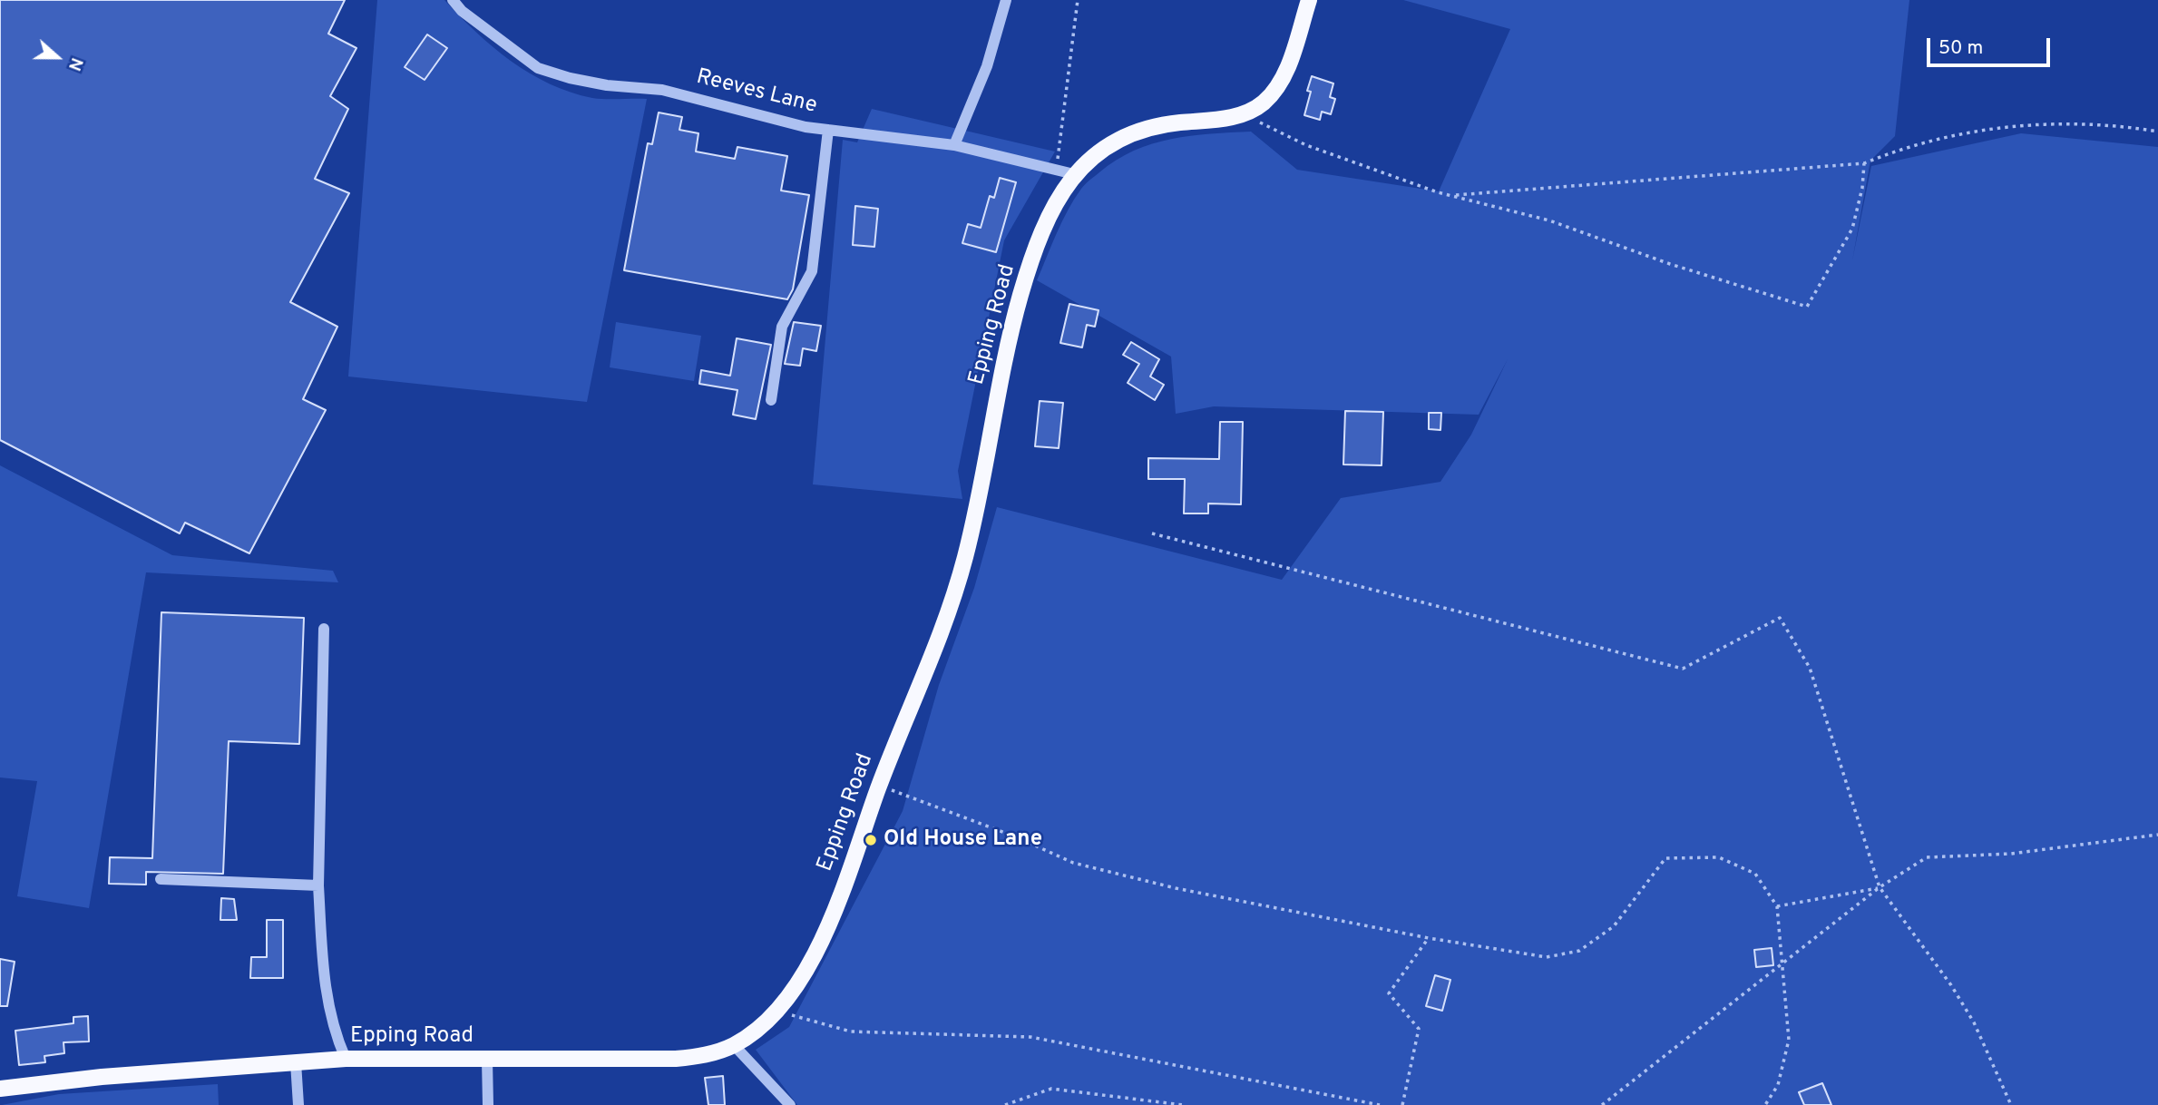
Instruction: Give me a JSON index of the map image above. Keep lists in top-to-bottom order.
{
  "streets": {
    "main road": ["Epping Road"],
    "street": ["Reeves Lane"]
  },
  "crossings": [
    ["Reeves Lane", "Epping Road"]
  ],
  "places": ["Old House Lane"],
  "scale_bar": "50 m",
  "north": "right"
}
